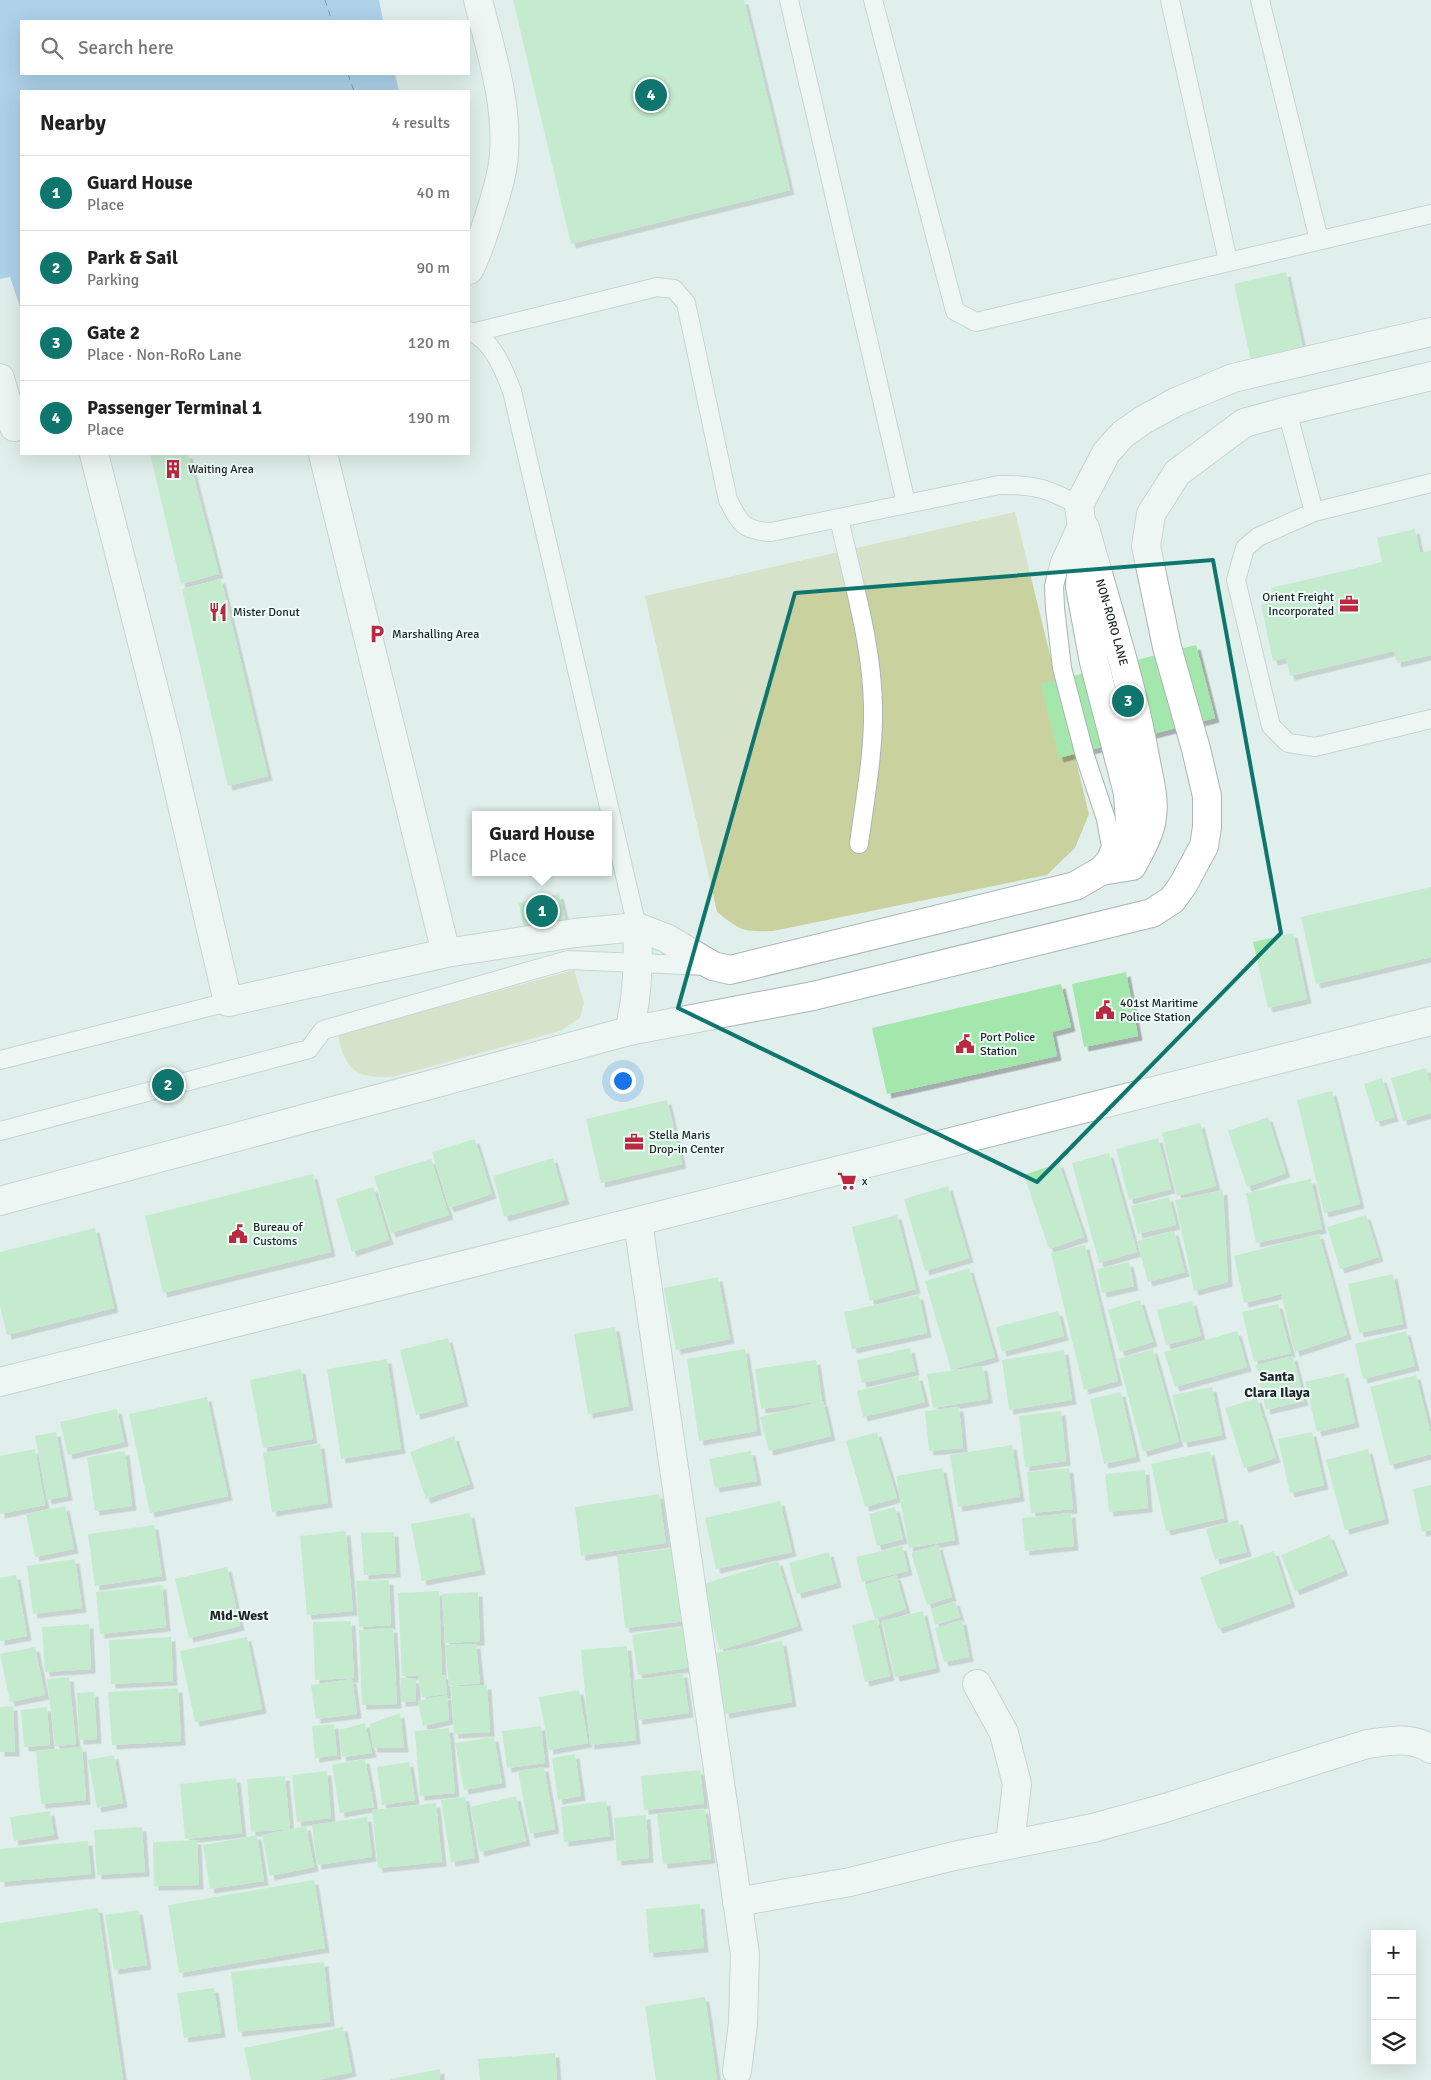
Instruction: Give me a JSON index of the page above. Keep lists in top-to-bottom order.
{
  "streets": {
    "main road": ["NON-RORO LANE"]
  },
  "districts": ["Santa Clara Ilaya", "Mid-West"],
  "places": {
    "building": ["Waiting Area"],
    "office": ["Orient Freight Incorporated", "Stella Maris Drop-in Center"],
    "restaurant": ["Mister Donut"],
    "parking": ["Marshalling Area"],
    "public building": ["401st Maritime Police Station", "Port Police Station", "Bureau of Customs"],
    "supermarket": ["x"]
  },
  "page": {
    "search": "Search here",
    "pins": [
      "4",
      "3",
      "1",
      "2"
    ],
    "heading": ["Nearby", "4 results"],
    "list": [
      {
        "mark": "1",
        "name": "Guard House",
        "note": "Place",
        "value": "40 m"
      },
      {
        "mark": "2",
        "name": "Park & Sail",
        "note": "Parking",
        "value": "90 m"
      },
      {
        "mark": "3",
        "name": "Gate 2",
        "note": "Place · Non-RoRo Lane",
        "value": "120 m"
      },
      {
        "mark": "4",
        "name": "Passenger Terminal 1",
        "note": "Place",
        "value": "190 m"
      }
    ],
    "popup": ["Guard House", "Place"],
    "map_buttons": ["+", "−"]
  }
}
